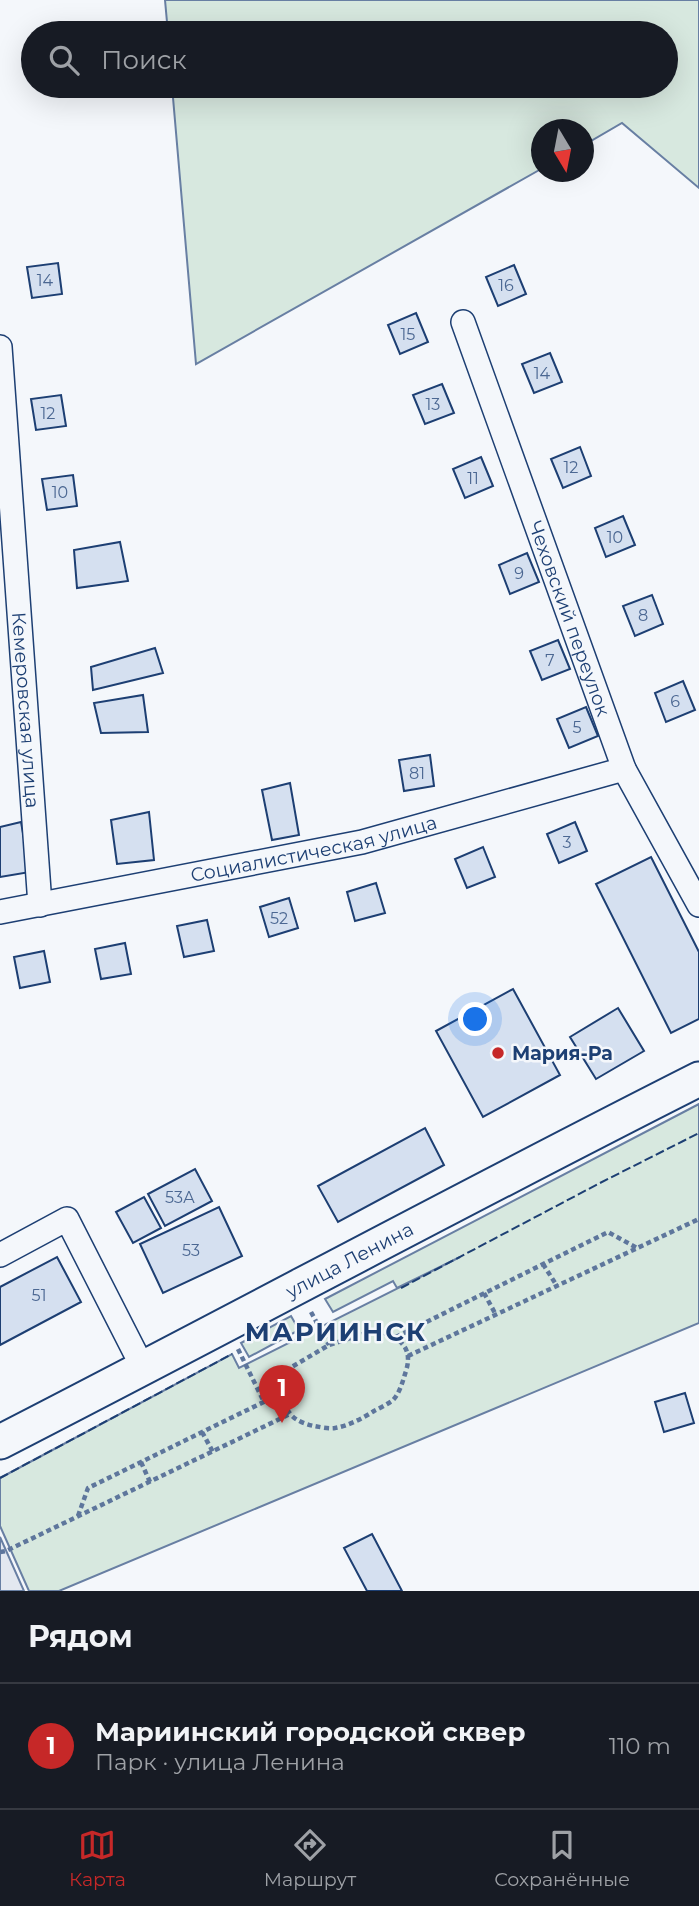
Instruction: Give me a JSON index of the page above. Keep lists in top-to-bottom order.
{
  "streets": {
    "main road": ["улица Ленина"],
    "street": ["Чеховский переулок", "Кемеровская улица", "Социалистическая улица"]
  },
  "crossings": [
    ["Чеховский переулок", "Социалистическая улица"],
    ["Кемеровская улица", "Социалистическая улица"]
  ],
  "districts": ["МАРИИНСК"],
  "places": ["Мария-Ра"],
  "house_numbers": [
    "14",
    "16",
    "15",
    "14",
    "13",
    "12",
    "12",
    "11",
    "10",
    "10",
    "9",
    "8",
    "7",
    "6",
    "5",
    "81",
    "3",
    "52",
    "53А",
    "53",
    "51"
  ],
  "north": "bottom",
  "page": {
    "search": "Поиск",
    "pins": "1",
    "heading": "Рядом",
    "list": [
      {
        "mark": "1",
        "name": "Мариинский городской сквер",
        "note": "Парк · улица Ленина",
        "value": "110 m"
      }
    ],
    "nav": ["Карта", "Маршрут", "Сохранённые"]
  }
}
